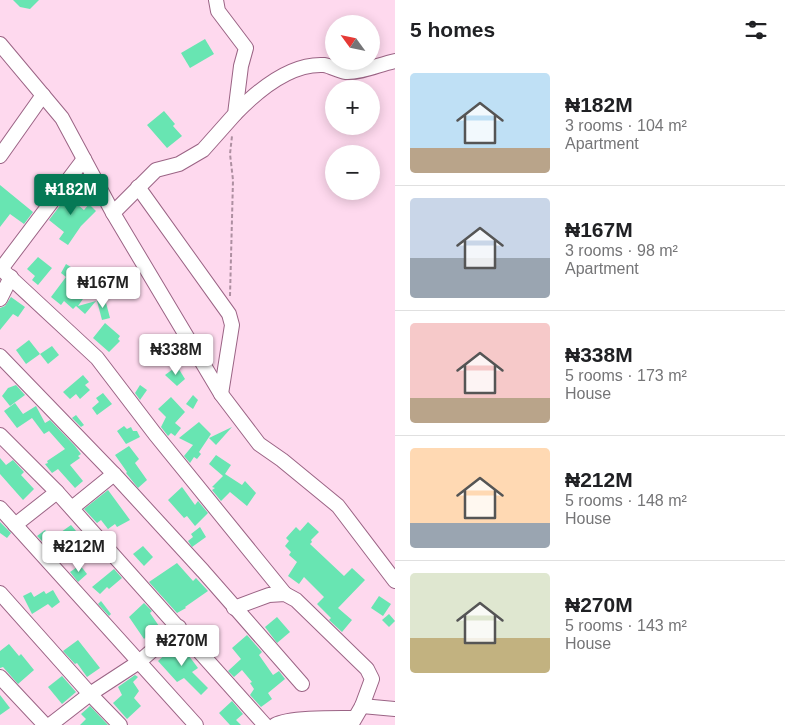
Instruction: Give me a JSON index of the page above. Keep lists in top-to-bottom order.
{
  "north": "top left",
  "page": {
    "heading": "5 homes",
    "map_buttons": ["+", "−"],
    "list": [
      {
        "name": "₦182M",
        "note": "3 rooms · 104 m² · Apartment"
      },
      {
        "name": "₦167M",
        "note": "3 rooms · 98 m² · Apartment"
      },
      {
        "name": "₦338M",
        "note": "5 rooms · 173 m² · House"
      },
      {
        "name": "₦212M",
        "note": "5 rooms · 148 m² · House"
      },
      {
        "name": "₦270M",
        "note": "5 rooms · 143 m² · House"
      }
    ],
    "price": [
      "₦182M",
      "₦167M",
      "₦338M",
      "₦212M",
      "₦270M"
    ]
  }
}
